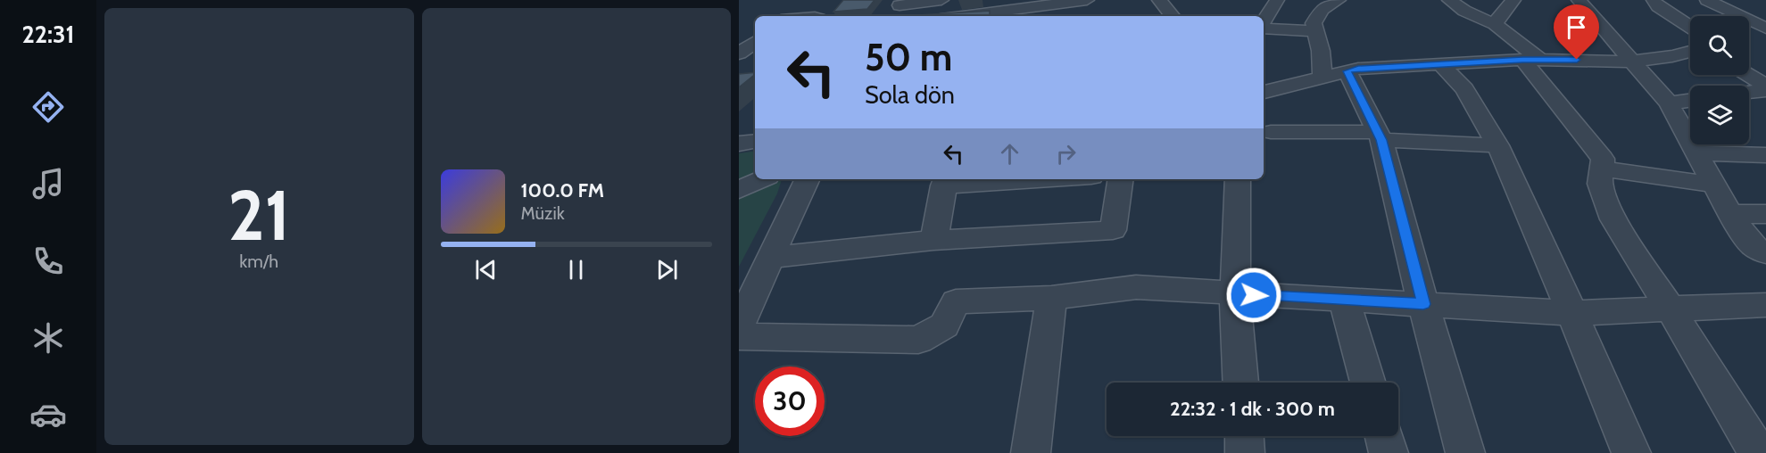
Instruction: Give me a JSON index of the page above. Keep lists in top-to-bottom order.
{
  "page": {
    "tabs": "22:31",
    "tile": ["21", "km/h"],
    "turn": ["50 m", "Sola dön"],
    "song": ["100.0 FM", "Müzik"],
    "limit": "30",
    "trip": "22:32 · 1 dk · 300 m"
  }
}
